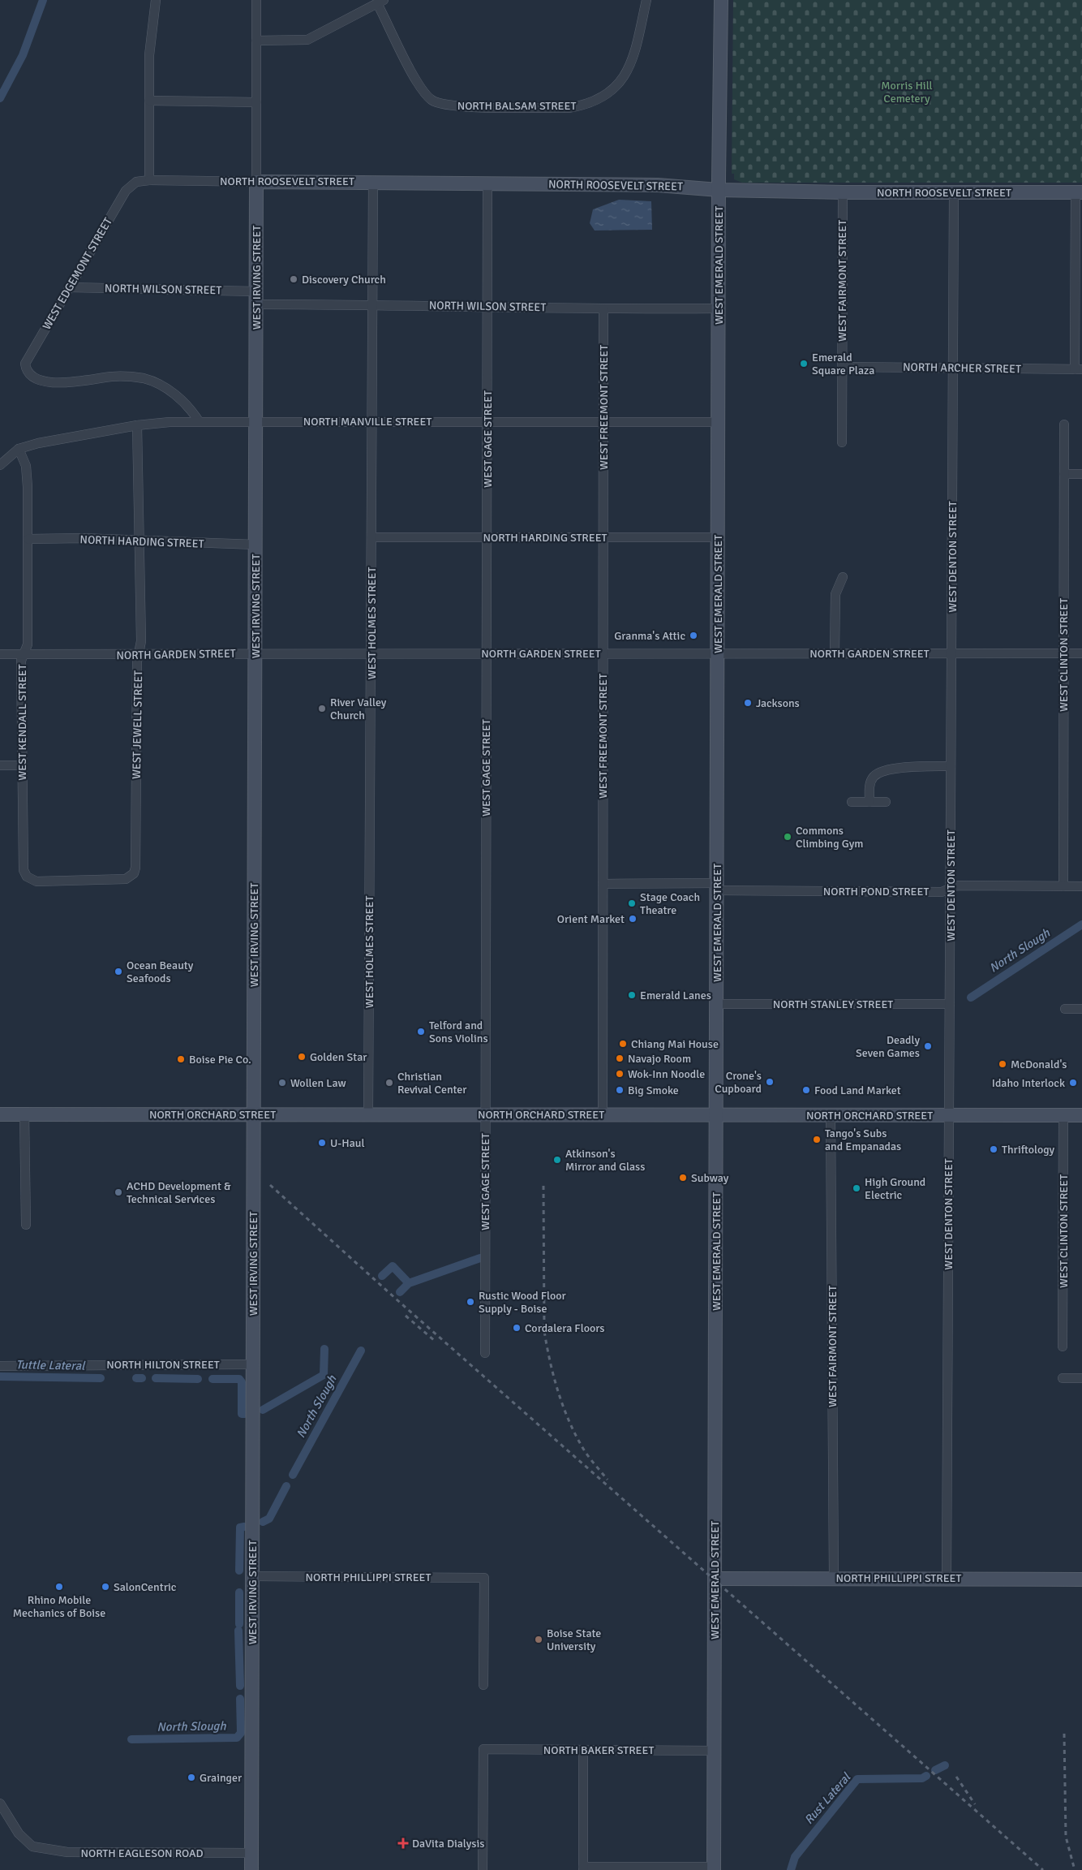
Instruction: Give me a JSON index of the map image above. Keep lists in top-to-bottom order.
{
  "streets": {
    "street": [
      "NORTH BALSAM STREET",
      "NORTH ROOSEVELT STREET",
      "WEST EMERALD STREET",
      "WEST EDGEMONT STREET",
      "WEST IRVING STREET",
      "WEST FAIRMONT STREET",
      "NORTH WILSON STREET",
      "NORTH ARCHER STREET",
      "WEST FREEMONT STREET",
      "NORTH MANVILLE STREET",
      "WEST GAGE STREET",
      "NORTH HARDING STREET",
      "WEST DENTON STREET",
      "WEST HOLMES STREET",
      "NORTH GARDEN STREET",
      "WEST CLINTON STREET",
      "WEST KENDALL STREET",
      "WEST JEWELL STREET",
      "NORTH POND STREET",
      "NORTH STANLEY STREET",
      "NORTH ORCHARD STREET",
      "NORTH HILTON STREET",
      "NORTH PHILLIPPI STREET",
      "NORTH BAKER STREET",
      "NORTH EAGLESON ROAD"
    ]
  },
  "crossings": [
    ["NORTH ROOSEVELT STREET", "WEST EMERALD STREET"],
    ["NORTH ROOSEVELT STREET", "WEST EDGEMONT STREET"],
    ["NORTH ROOSEVELT STREET", "WEST IRVING STREET"],
    ["NORTH ROOSEVELT STREET", "WEST FAIRMONT STREET"],
    ["NORTH ROOSEVELT STREET", "WEST GAGE STREET"],
    ["NORTH ROOSEVELT STREET", "WEST DENTON STREET"],
    ["NORTH ROOSEVELT STREET", "WEST HOLMES STREET"],
    ["WEST EMERALD STREET", "NORTH WILSON STREET"],
    ["WEST EMERALD STREET", "NORTH MANVILLE STREET"],
    ["WEST EMERALD STREET", "NORTH HARDING STREET"],
    ["WEST EMERALD STREET", "NORTH GARDEN STREET"],
    ["WEST EMERALD STREET", "NORTH POND STREET"],
    ["WEST EMERALD STREET", "NORTH STANLEY STREET"],
    ["WEST EMERALD STREET", "NORTH ORCHARD STREET"],
    ["WEST EMERALD STREET", "NORTH PHILLIPPI STREET"],
    ["WEST EMERALD STREET", "NORTH BAKER STREET"],
    ["WEST EDGEMONT STREET", "NORTH WILSON STREET"],
    ["WEST EDGEMONT STREET", "NORTH MANVILLE STREET"],
    ["WEST IRVING STREET", "NORTH WILSON STREET"],
    ["WEST IRVING STREET", "NORTH MANVILLE STREET"],
    ["WEST IRVING STREET", "NORTH HARDING STREET"],
    ["WEST IRVING STREET", "NORTH GARDEN STREET"],
    ["WEST IRVING STREET", "NORTH ORCHARD STREET"],
    ["WEST IRVING STREET", "NORTH HILTON STREET"],
    ["WEST IRVING STREET", "NORTH PHILLIPPI STREET"],
    ["WEST IRVING STREET", "NORTH EAGLESON ROAD"],
    ["WEST FAIRMONT STREET", "NORTH ARCHER STREET"],
    ["WEST FAIRMONT STREET", "NORTH ORCHARD STREET"],
    ["WEST FAIRMONT STREET", "NORTH PHILLIPPI STREET"],
    ["NORTH WILSON STREET", "WEST FREEMONT STREET"],
    ["NORTH WILSON STREET", "WEST GAGE STREET"],
    ["NORTH WILSON STREET", "WEST HOLMES STREET"],
    ["NORTH ARCHER STREET", "WEST DENTON STREET"],
    ["WEST FREEMONT STREET", "NORTH MANVILLE STREET"],
    ["WEST FREEMONT STREET", "NORTH HARDING STREET"],
    ["WEST FREEMONT STREET", "NORTH GARDEN STREET"],
    ["WEST FREEMONT STREET", "NORTH POND STREET"],
    ["WEST FREEMONT STREET", "NORTH ORCHARD STREET"],
    ["NORTH MANVILLE STREET", "WEST GAGE STREET"],
    ["NORTH MANVILLE STREET", "WEST HOLMES STREET"],
    ["NORTH MANVILLE STREET", "WEST KENDALL STREET"],
    ["NORTH MANVILLE STREET", "WEST JEWELL STREET"],
    ["WEST GAGE STREET", "NORTH HARDING STREET"],
    ["WEST GAGE STREET", "NORTH GARDEN STREET"],
    ["WEST GAGE STREET", "NORTH ORCHARD STREET"],
    ["NORTH HARDING STREET", "WEST HOLMES STREET"],
    ["NORTH HARDING STREET", "WEST KENDALL STREET"],
    ["NORTH HARDING STREET", "WEST JEWELL STREET"],
    ["WEST DENTON STREET", "NORTH GARDEN STREET"],
    ["WEST DENTON STREET", "NORTH POND STREET"],
    ["WEST DENTON STREET", "NORTH STANLEY STREET"],
    ["WEST DENTON STREET", "NORTH ORCHARD STREET"],
    ["WEST DENTON STREET", "NORTH PHILLIPPI STREET"],
    ["WEST HOLMES STREET", "NORTH GARDEN STREET"],
    ["WEST HOLMES STREET", "NORTH ORCHARD STREET"],
    ["NORTH GARDEN STREET", "WEST CLINTON STREET"],
    ["NORTH GARDEN STREET", "WEST KENDALL STREET"],
    ["NORTH GARDEN STREET", "WEST JEWELL STREET"],
    ["WEST CLINTON STREET", "NORTH POND STREET"],
    ["WEST CLINTON STREET", "NORTH ORCHARD STREET"],
    ["WEST KENDALL STREET", "WEST JEWELL STREET"]
  ],
  "water": ["North Slough", "Tuttle Lateral", "Rust Lateral"],
  "parks": ["Morris Hill Cemetery"],
  "places": {
    "other": [
      "Discovery Church",
      "Emerald Square Plaza",
      "Granma's Attic",
      "Jacksons",
      "River Valley Church",
      "Commons Climbing Gym",
      "Stage Coach Theatre",
      "Orient Market",
      "Ocean Beauty Seafoods",
      "Emerald Lanes",
      "Telford and Sons Violins",
      "Chiang Mai House",
      "Deadly Seven Games",
      "Golden Star",
      "Navajo Room",
      "Boise Pie Co.",
      "McDonald's",
      "Wok-Inn Noodle",
      "Crone's Cupboard",
      "Wollen Law",
      "Christian Revival Center",
      "Idaho Interlock",
      "Big Smoke",
      "Food Land Market",
      "Tango's Subs and Empanadas",
      "U-Haul",
      "Thriftology",
      "Atkinson's Mirror and Glass",
      "Subway",
      "High Ground Electric",
      "ACHD Development & Technical Services",
      "Rustic Wood Floor Supply - Boise",
      "Cordalera Floors",
      "Rhino Mobile Mechanics of Boise",
      "SalonCentric",
      "Boise State University",
      "Grainger"
    ],
    "health": ["DaVita Dialysis"]
  }
}
